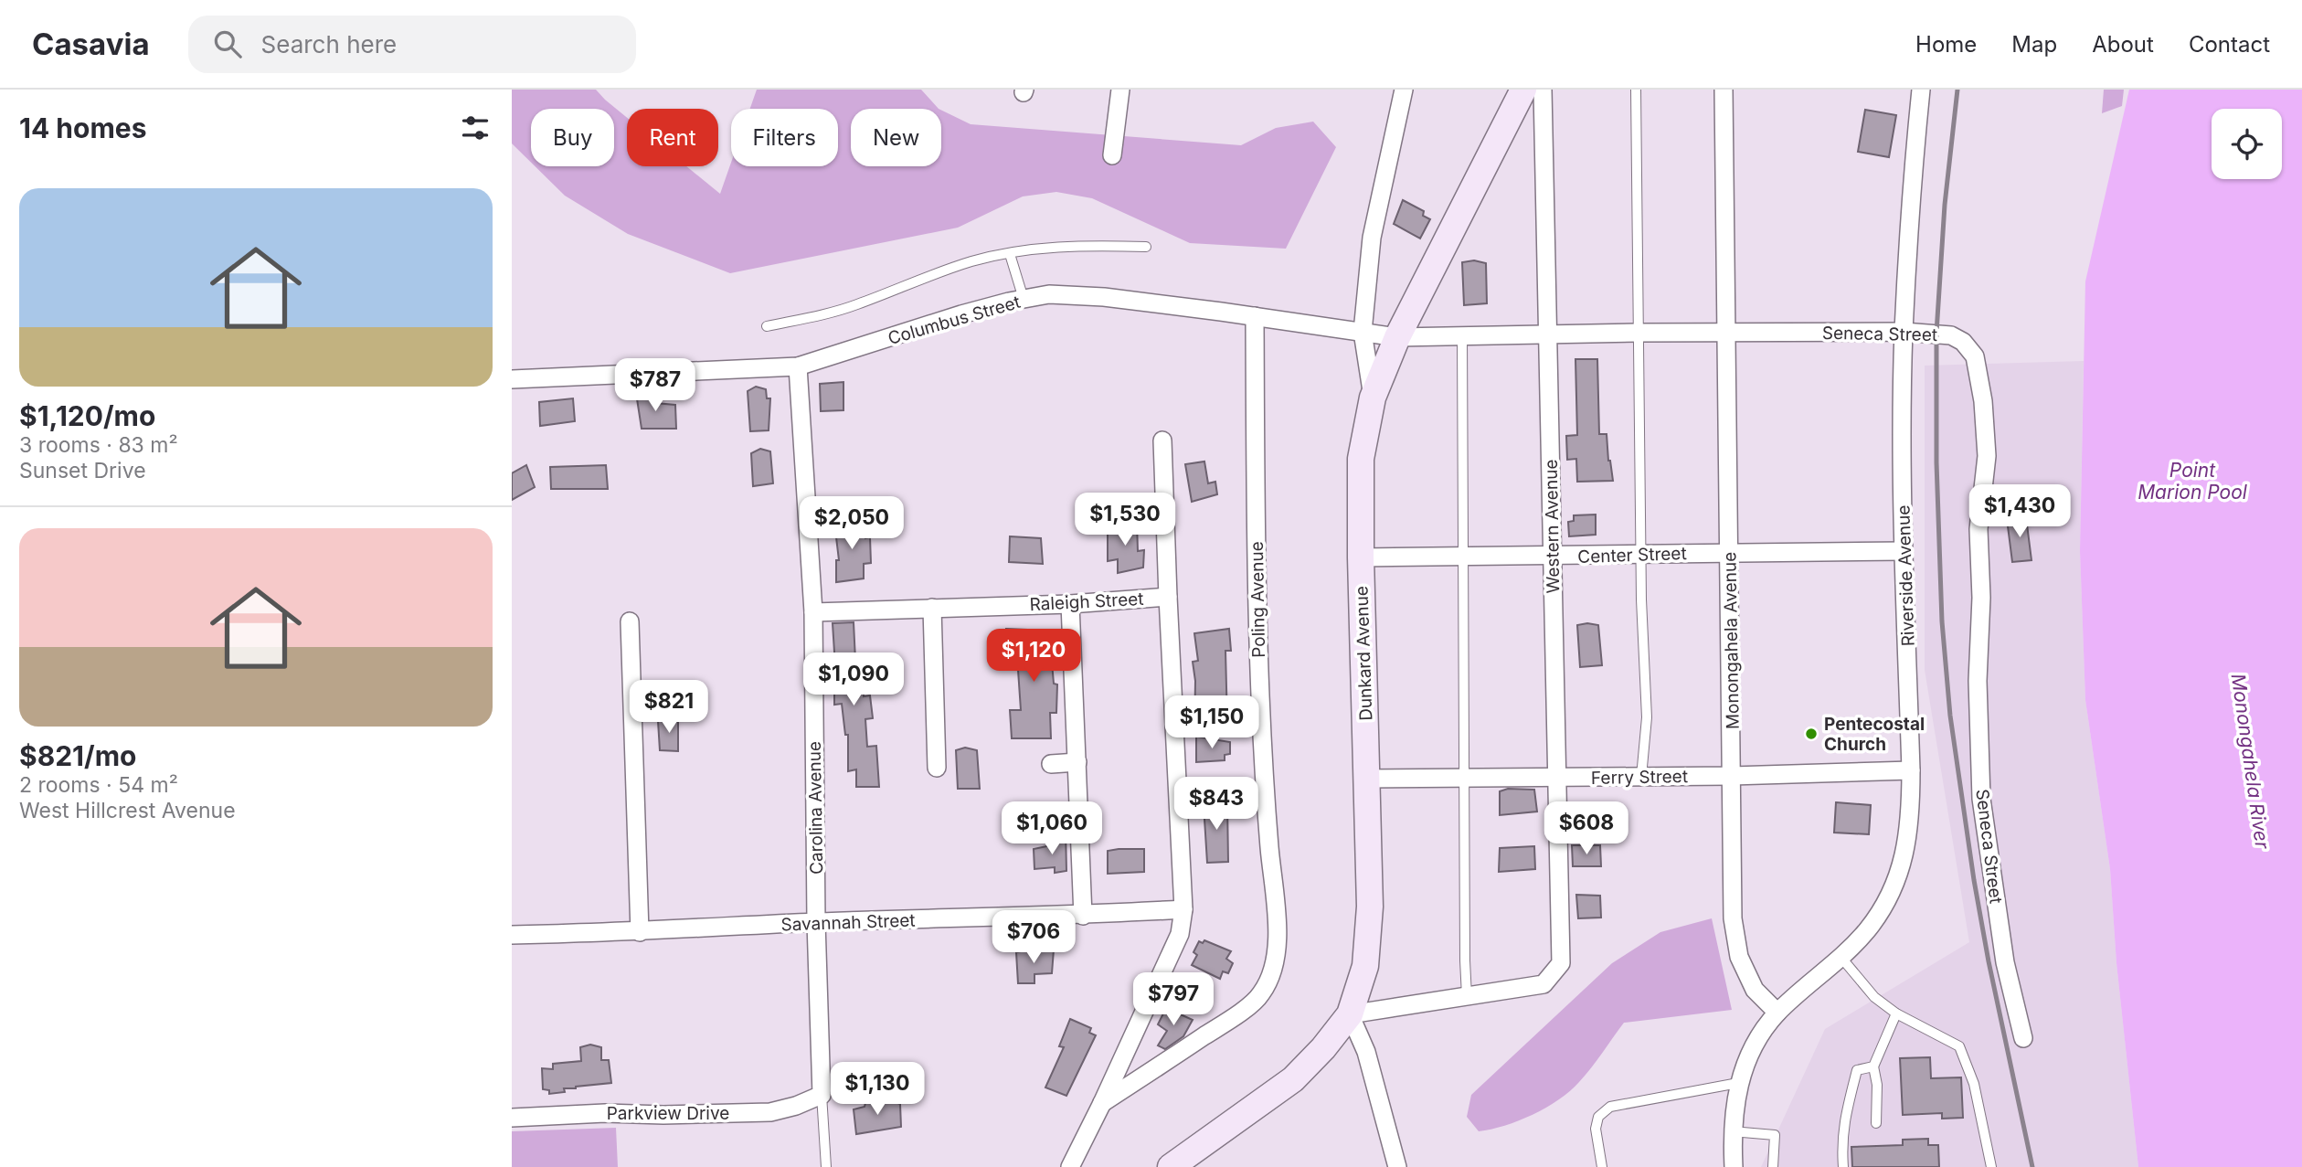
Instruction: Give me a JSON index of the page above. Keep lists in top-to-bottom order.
{
  "streets": {
    "main road": ["Dunkard Avenue"],
    "street": [
      "Columbus Street",
      "Seneca Street",
      "Western Avenue",
      "Center Street",
      "Riverside Avenue",
      "Poling Avenue",
      "Raleigh Street",
      "Monongahela Avenue",
      "Ferry Street",
      "Carolina Avenue",
      "Savannah Street",
      "Parkview Drive"
    ]
  },
  "crossings": [
    ["Columbus Street", "Seneca Street"],
    ["Columbus Street", "Poling Avenue"],
    ["Columbus Street", "Dunkard Avenue"],
    ["Columbus Street", "Carolina Avenue"],
    ["Seneca Street", "Western Avenue"],
    ["Seneca Street", "Riverside Avenue"],
    ["Seneca Street", "Monongahela Avenue"],
    ["Seneca Street", "Dunkard Avenue"],
    ["Western Avenue", "Center Street"],
    ["Western Avenue", "Ferry Street"],
    ["Center Street", "Riverside Avenue"],
    ["Center Street", "Monongahela Avenue"],
    ["Center Street", "Dunkard Avenue"],
    ["Riverside Avenue", "Monongahela Avenue"],
    ["Riverside Avenue", "Ferry Street"],
    ["Raleigh Street", "Carolina Avenue"],
    ["Monongahela Avenue", "Ferry Street"],
    ["Dunkard Avenue", "Ferry Street"],
    ["Carolina Avenue", "Savannah Street"],
    ["Carolina Avenue", "Parkview Drive"]
  ],
  "water": ["Point Marion Pool", "Monongahela River"],
  "places": ["Pentecostal Church"],
  "page": {
    "header": "Casavia",
    "search": "Search here",
    "nav": [
      "Home",
      "Map",
      "About",
      "Contact"
    ],
    "heading": "14 homes",
    "chip": [
      "Buy",
      "Rent",
      "Filters",
      "New"
    ],
    "list": [
      {
        "name": "$1,120/mo",
        "note": "3 rooms · 83 m² · Sunset Drive"
      },
      {
        "name": "$821/mo",
        "note": "2 rooms · 54 m² · West Hillcrest Avenue"
      }
    ],
    "price": [
      "$787",
      "$1,430",
      "$1,530",
      "$2,050",
      "$1,120",
      "$1,090",
      "$821",
      "$1,150",
      "$843",
      "$1,060",
      "$608",
      "$706",
      "$797",
      "$1,130"
    ]
  }
}
